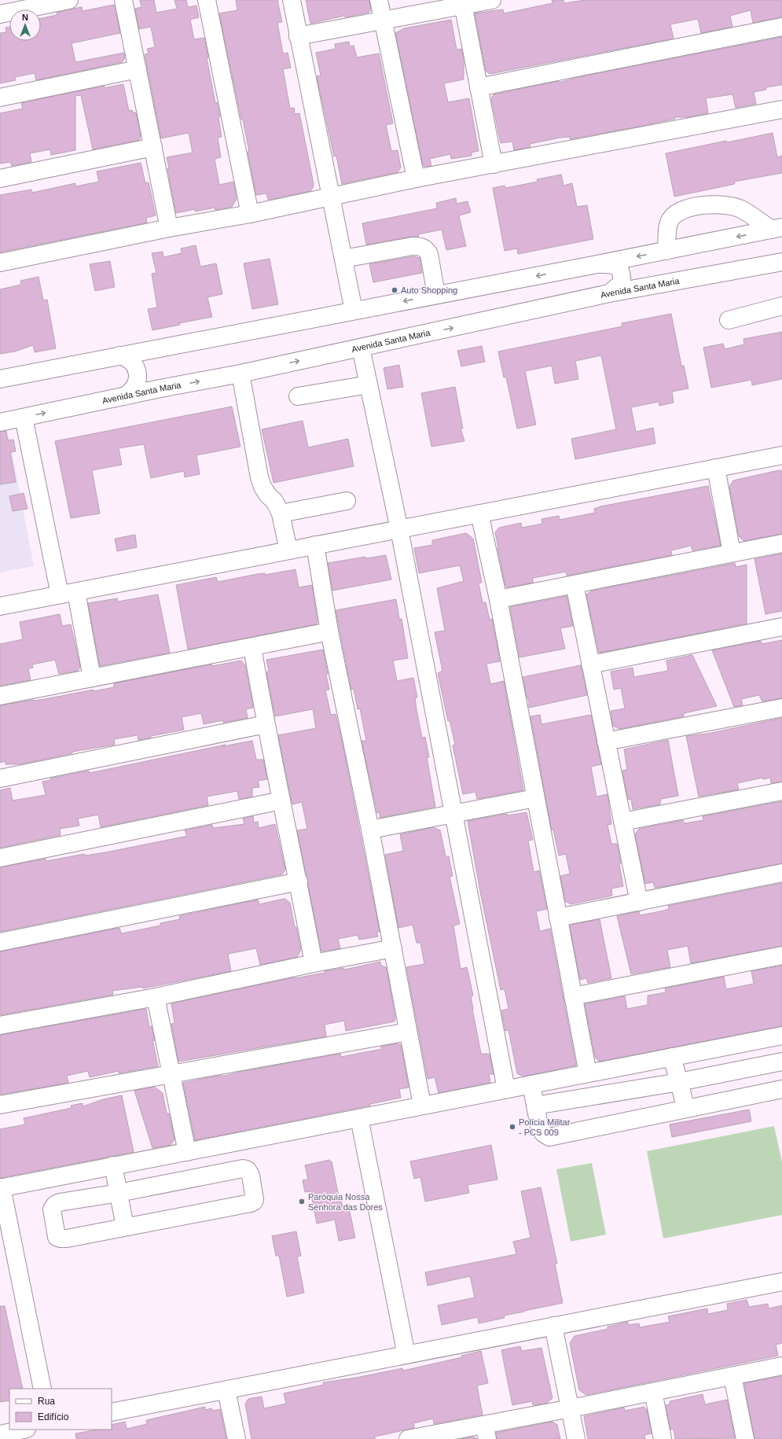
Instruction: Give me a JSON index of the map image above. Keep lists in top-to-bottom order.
{
  "streets": {
    "street": ["Avenida Santa Maria"]
  },
  "places": ["Auto Shopping", "Polícia Militar - PCS 009", "Paróquia Nossa Senhora das Dores"],
  "legend": ["Rua", "Edifício"],
  "north": "top"
}
